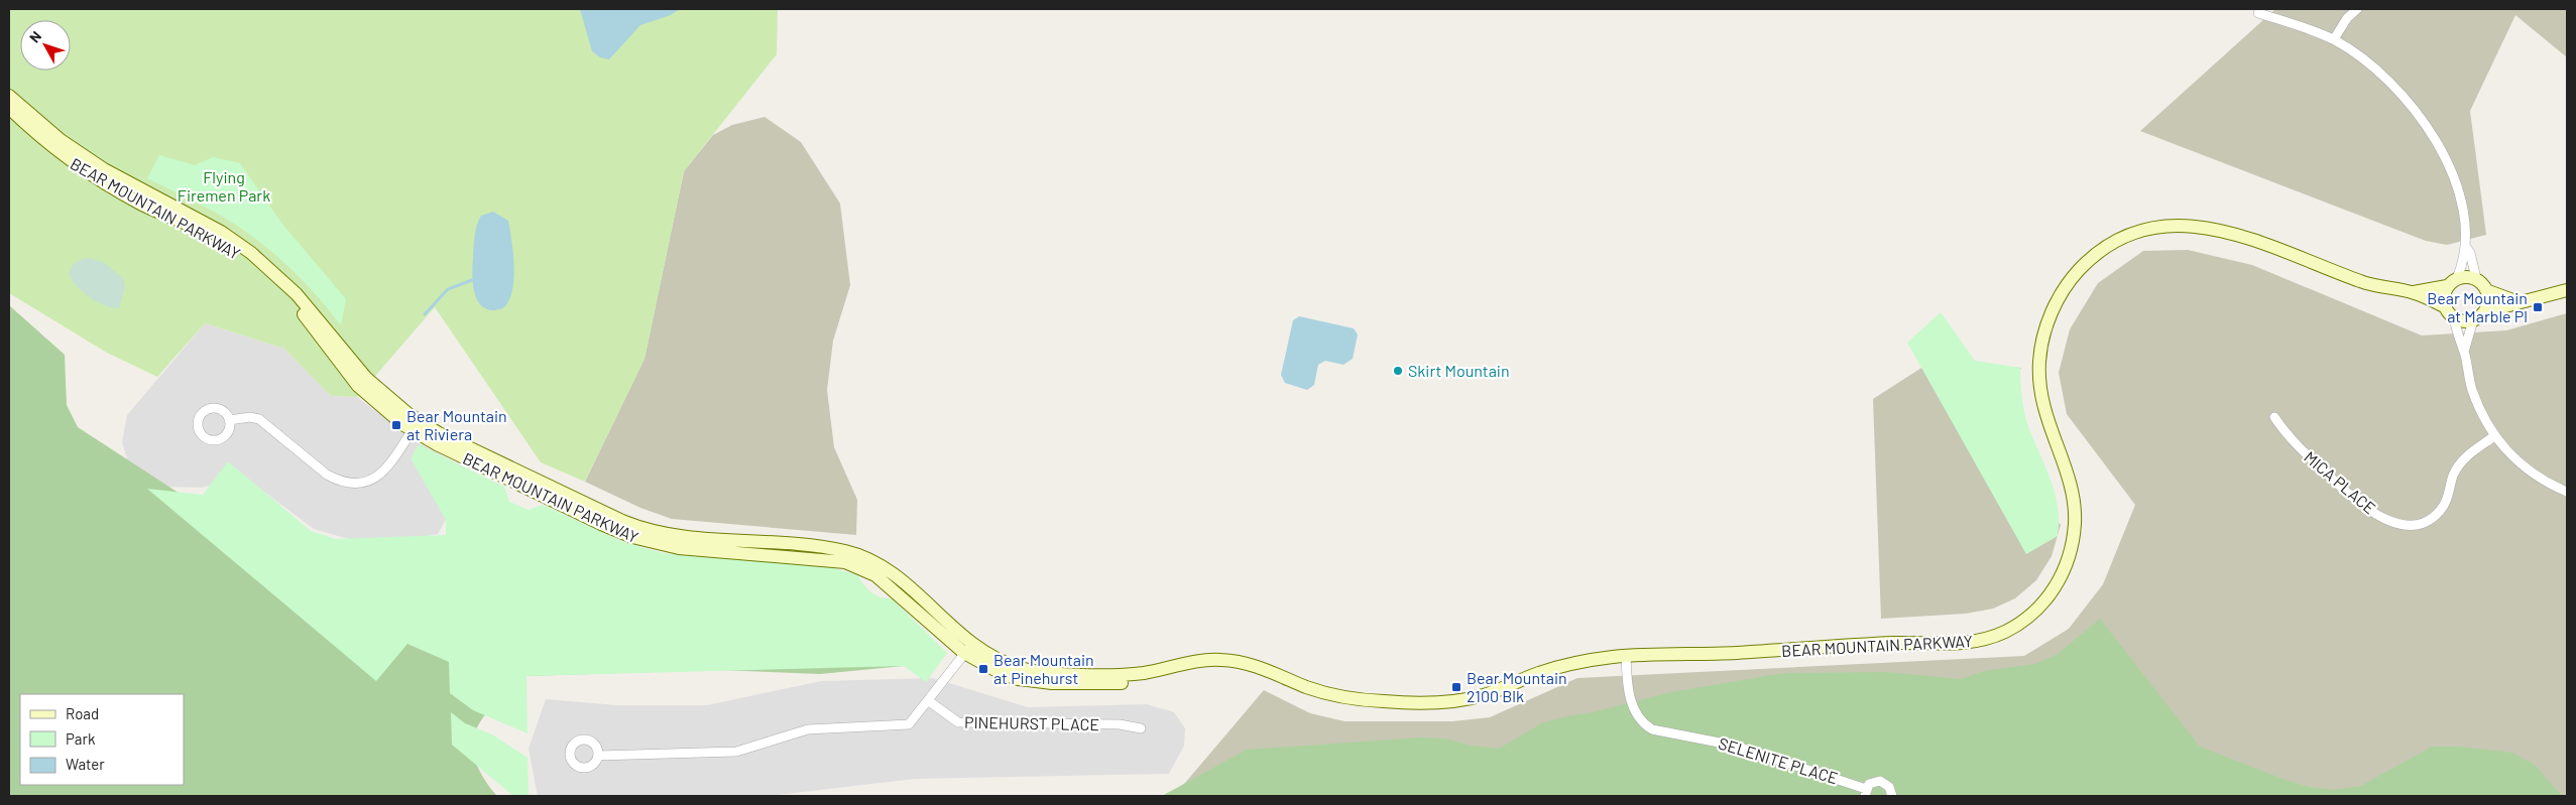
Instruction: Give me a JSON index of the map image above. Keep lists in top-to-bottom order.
{
  "streets": {
    "street": [
      "BEAR MOUNTAIN PARKWAY",
      "MICA PLACE",
      "PINEHURST PLACE",
      "SELENITE PLACE"
    ]
  },
  "crossings": [
    ["BEAR MOUNTAIN PARKWAY", "SELENITE PLACE"]
  ],
  "parks": ["Flying Firemen Park"],
  "places": {
    "transit": [
      "Bear Mountain at Marble Pl",
      "Bear Mountain at Riviera",
      "Bear Mountain at Pinehurst",
      "Bear Mountain 2100 Blk"
    ],
    "other": ["Skirt Mountain"]
  },
  "legend": ["Road", "Park", "Water"],
  "north": "top left"
}
